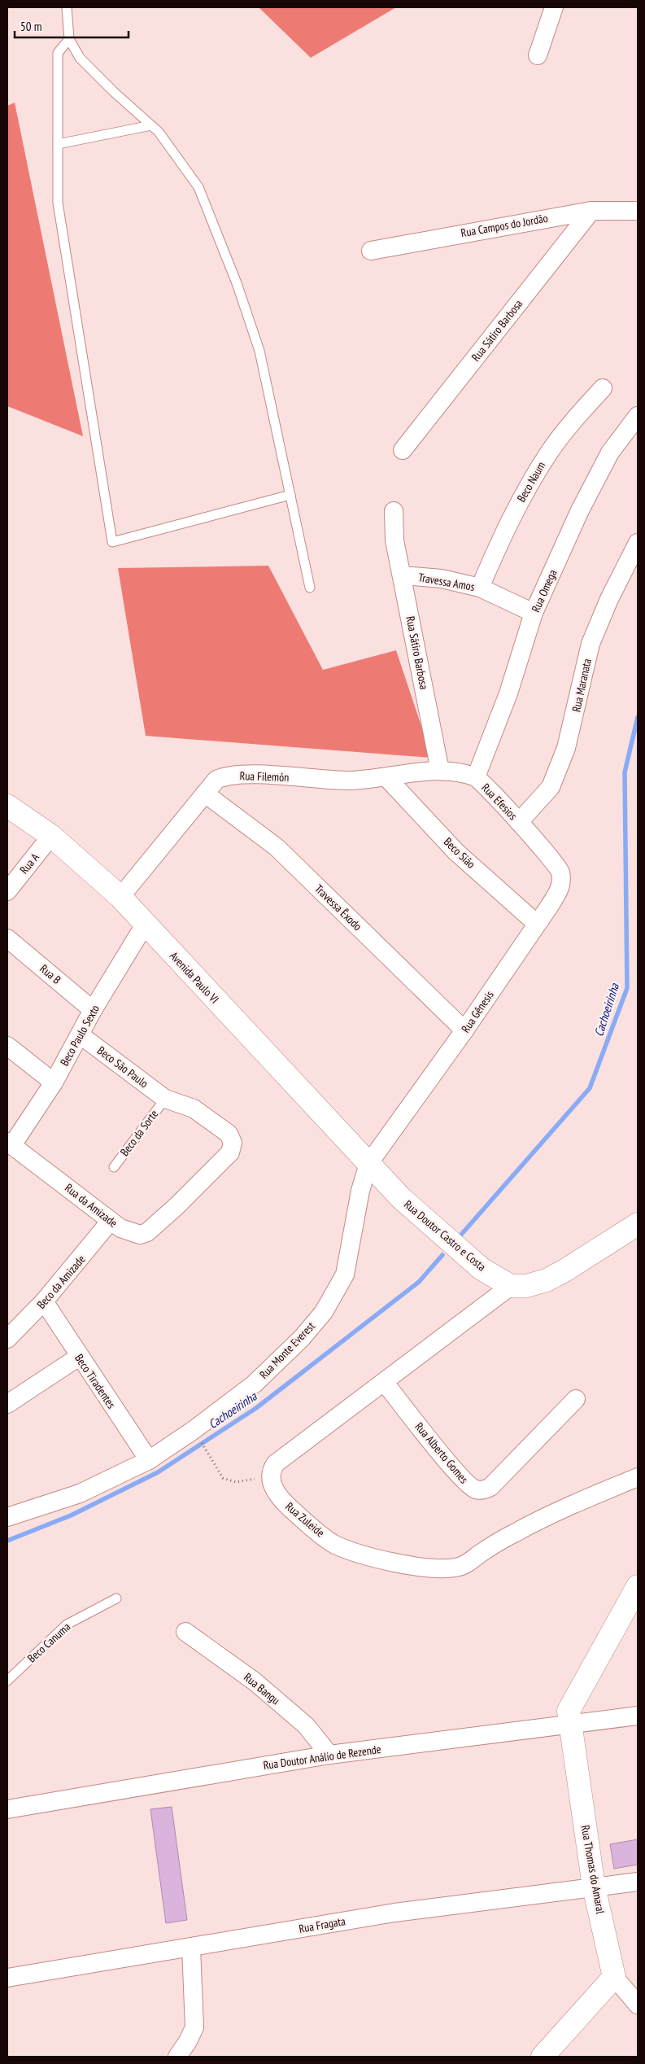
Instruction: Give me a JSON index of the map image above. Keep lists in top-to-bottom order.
{
  "streets": {
    "street": [
      "Rua Campos do Jordão",
      "Rua Sátiro Barbosa",
      "Beco Naum",
      "Travessa Amos",
      "Rua Omega",
      "Rua Maranata",
      "Rua Filemón",
      "Rua Efesios",
      "Beco Sião",
      "Rua A",
      "Travessa Êxodo",
      "Rua B",
      "Avenida Paulo VI",
      "Rua Gênesis",
      "Beco Paulo Sexto",
      "Beco São Paulo",
      "Rua da Amizade",
      "Rua Doutor Castro e Costa",
      "Beco da Amizade",
      "Rua Monte Everest",
      "Beco Tiradentes",
      "Rua Alberto Gomes",
      "Rua Zuleide",
      "Rua Bangu",
      "Rua Doutor Análio de Rezende",
      "Rua Thomas do Amaral",
      "Rua Fragata"
    ],
    "lane": ["Beco da Sorte", "Beco Canuma"]
  },
  "crossings": [
    ["Rua Campos do Jordão", "Rua Sátiro Barbosa"],
    ["Rua Sátiro Barbosa", "Travessa Amos"],
    ["Rua Sátiro Barbosa", "Rua Filemón"],
    ["Rua Sátiro Barbosa", "Rua Efesios"],
    ["Beco Naum", "Travessa Amos"],
    ["Travessa Amos", "Rua Omega"],
    ["Rua Omega", "Rua Efesios"],
    ["Rua Maranata", "Rua Efesios"],
    ["Rua Filemón", "Rua Efesios"],
    ["Rua Filemón", "Beco Sião"],
    ["Rua Filemón", "Travessa Êxodo"],
    ["Rua Filemón", "Avenida Paulo VI"],
    ["Rua Efesios", "Rua Gênesis"],
    ["Beco Sião", "Rua Gênesis"],
    ["Rua A", "Avenida Paulo VI"],
    ["Travessa Êxodo", "Rua Gênesis"],
    ["Rua B", "Beco Paulo Sexto"],
    ["Avenida Paulo VI", "Rua Gênesis"],
    ["Avenida Paulo VI", "Beco Paulo Sexto"],
    ["Avenida Paulo VI", "Rua Doutor Castro e Costa"],
    ["Avenida Paulo VI", "Rua Monte Everest"],
    ["Rua Gênesis", "Rua Doutor Castro e Costa"],
    ["Rua Gênesis", "Rua Monte Everest"],
    ["Beco Paulo Sexto", "Beco São Paulo"],
    ["Beco Paulo Sexto", "Rua da Amizade"],
    ["Beco São Paulo", "Beco da Sorte"],
    ["Beco São Paulo", "Rua da Amizade"],
    ["Beco da Sorte", "Rua da Amizade"],
    ["Rua da Amizade", "Beco da Amizade"],
    ["Rua Doutor Castro e Costa", "Rua Monte Everest"],
    ["Beco da Amizade", "Beco Tiradentes"],
    ["Rua Monte Everest", "Beco Tiradentes"],
    ["Rua Bangu", "Rua Doutor Análio de Rezende"],
    ["Rua Doutor Análio de Rezende", "Rua Thomas do Amaral"],
    ["Rua Thomas do Amaral", "Rua Fragata"]
  ],
  "water": ["Cachoeirinha"],
  "scale_bar": "50 m"
}
